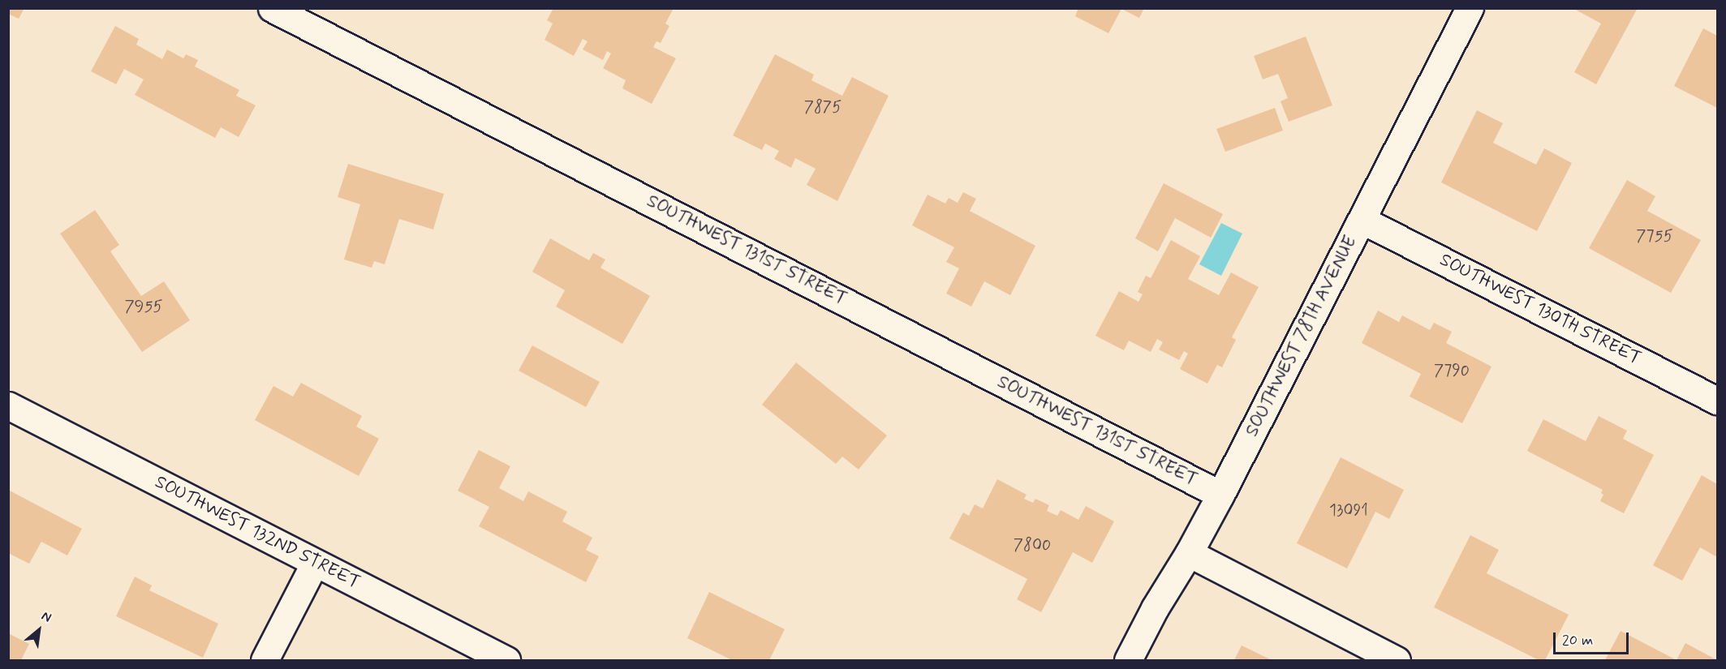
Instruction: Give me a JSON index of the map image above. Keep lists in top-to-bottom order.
{
  "streets": {
    "street": [
      "SOUTHWEST 131ST STREET",
      "SOUTHWEST 130TH STREET",
      "SOUTHWEST 78TH AVENUE",
      "SOUTHWEST 132ND STREET"
    ]
  },
  "crossings": [
    ["SOUTHWEST 131ST STREET", "SOUTHWEST 78TH AVENUE"],
    ["SOUTHWEST 130TH STREET", "SOUTHWEST 78TH AVENUE"]
  ],
  "house_numbers": [
    "7875",
    "7755",
    "7955",
    "7790",
    "13091",
    "7800"
  ],
  "scale_bar": "20 m",
  "north": "top right"
}
